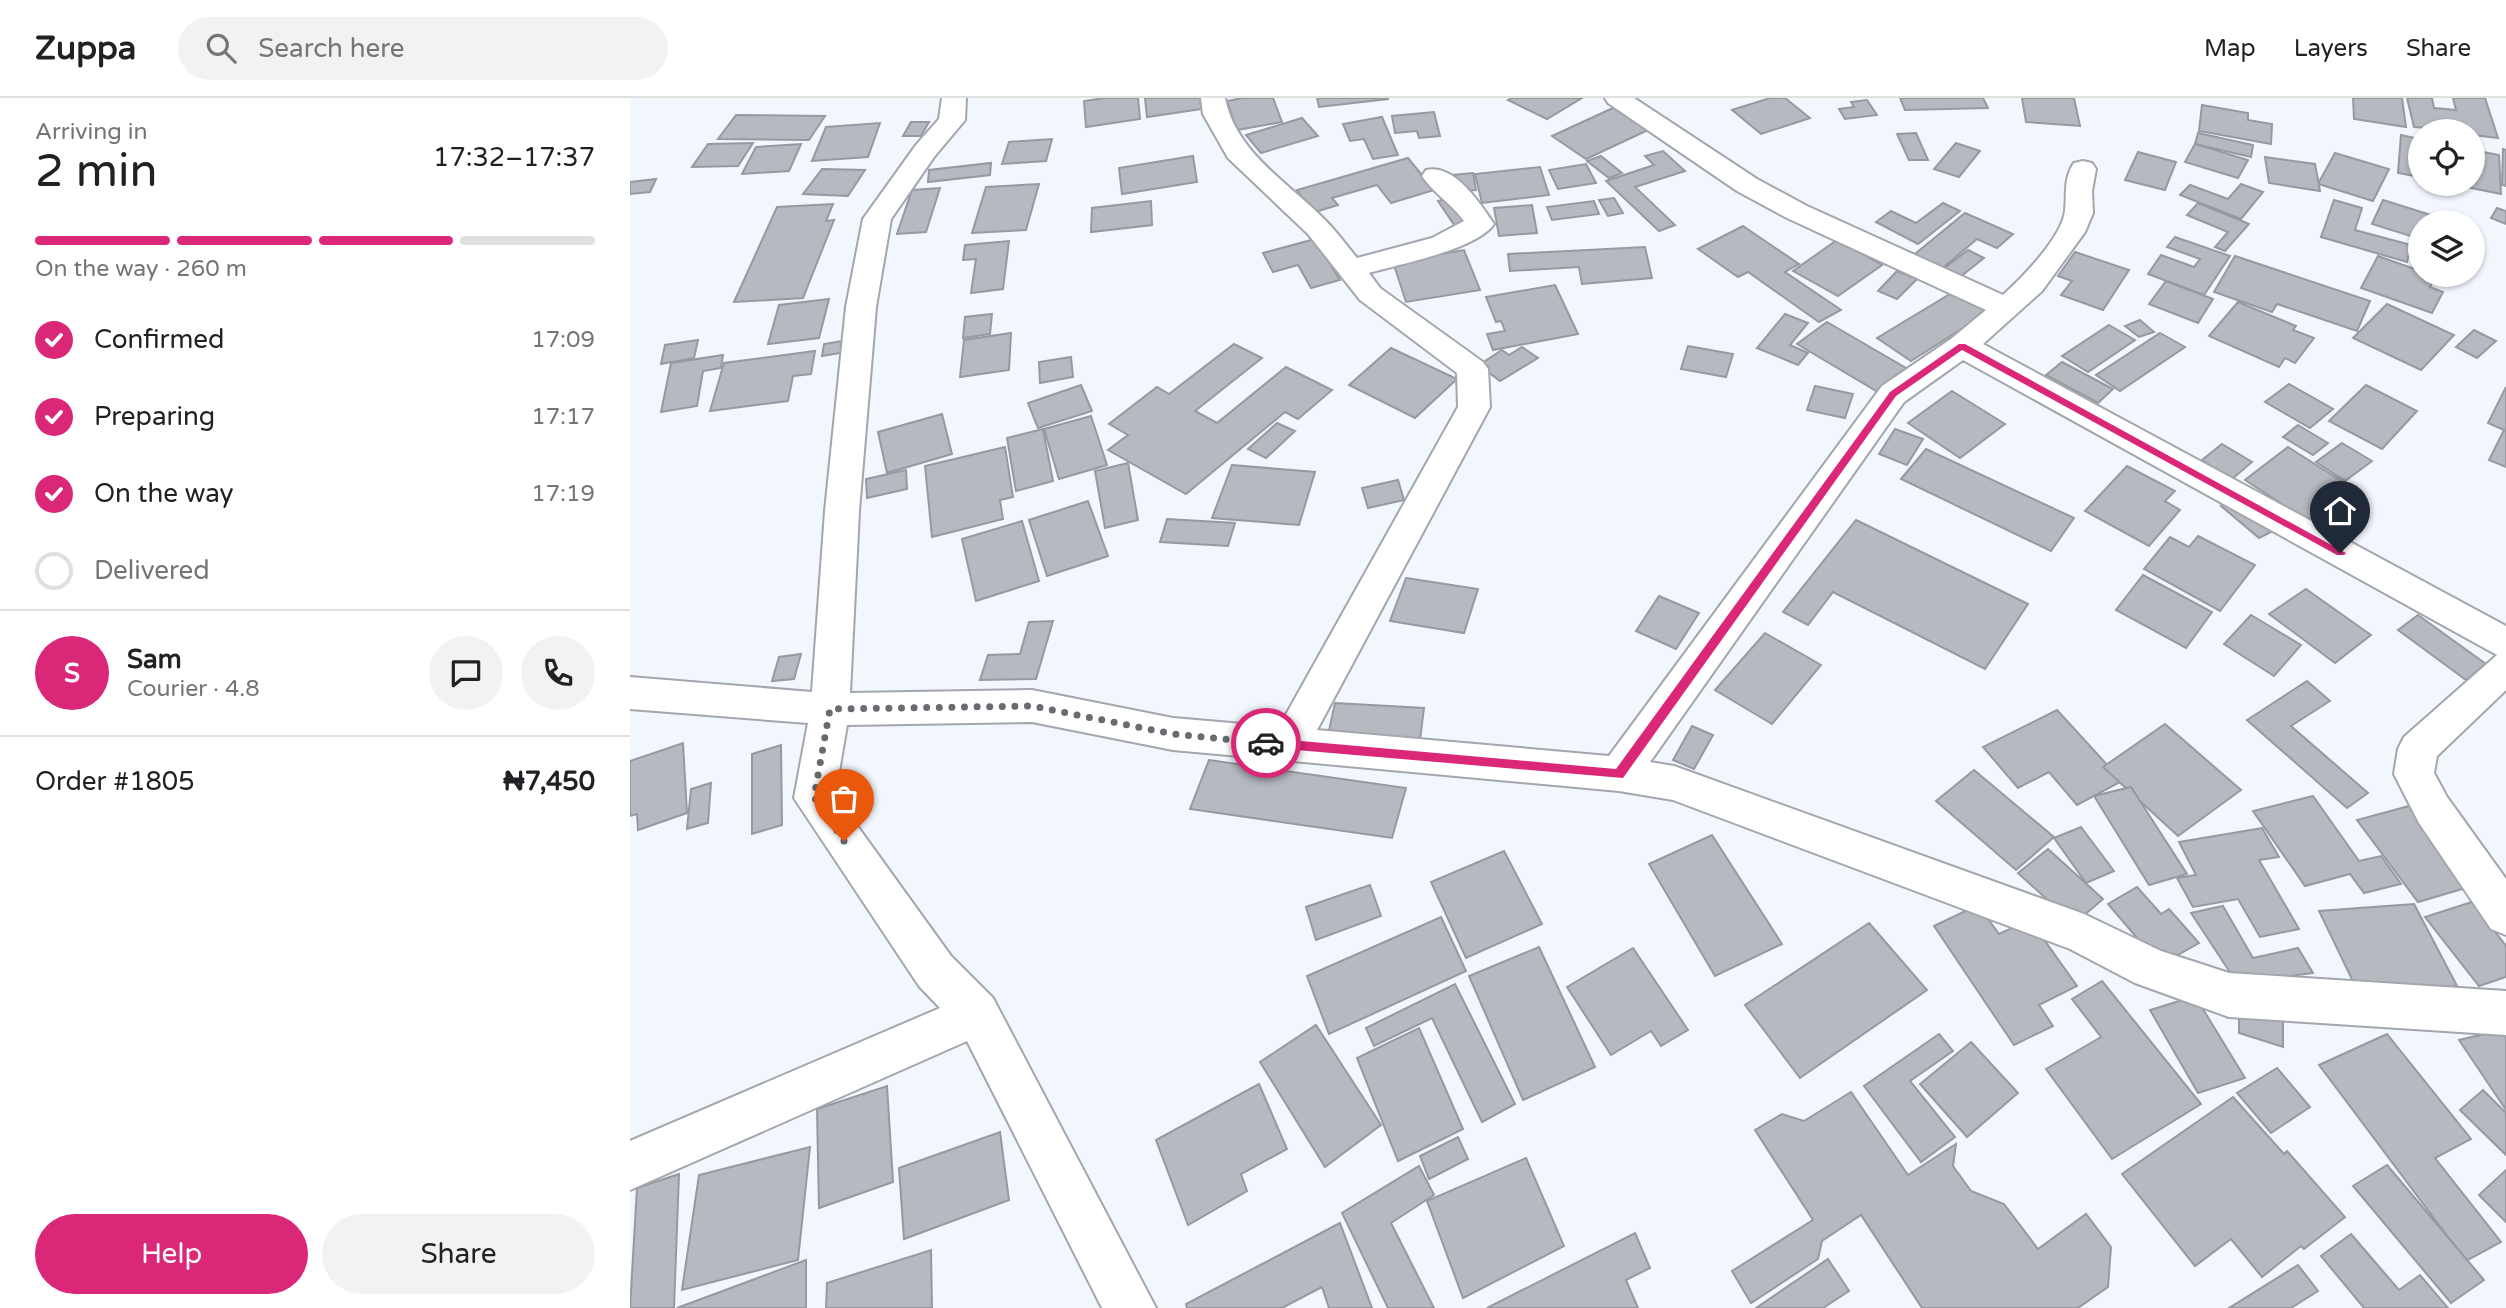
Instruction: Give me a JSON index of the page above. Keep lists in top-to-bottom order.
{
  "page": {
    "header": "Zuppa",
    "search": "Search here",
    "nav": ["Map", "Layers", "Share"],
    "heading": ["2 min", "Arriving in", "17:32–17:37"],
    "panel": [
      "Sam",
      "Courier · 4.8",
      "Order #1805",
      "₦7,450"
    ],
    "bar": "On the way · 260 m",
    "list": [
      ["Confirmed", "17:09"],
      ["Preparing", "17:17"],
      ["On the way", "17:19"],
      "Delivered"
    ],
    "round": "S",
    "buttons": ["Help", "Share"]
  }
}
